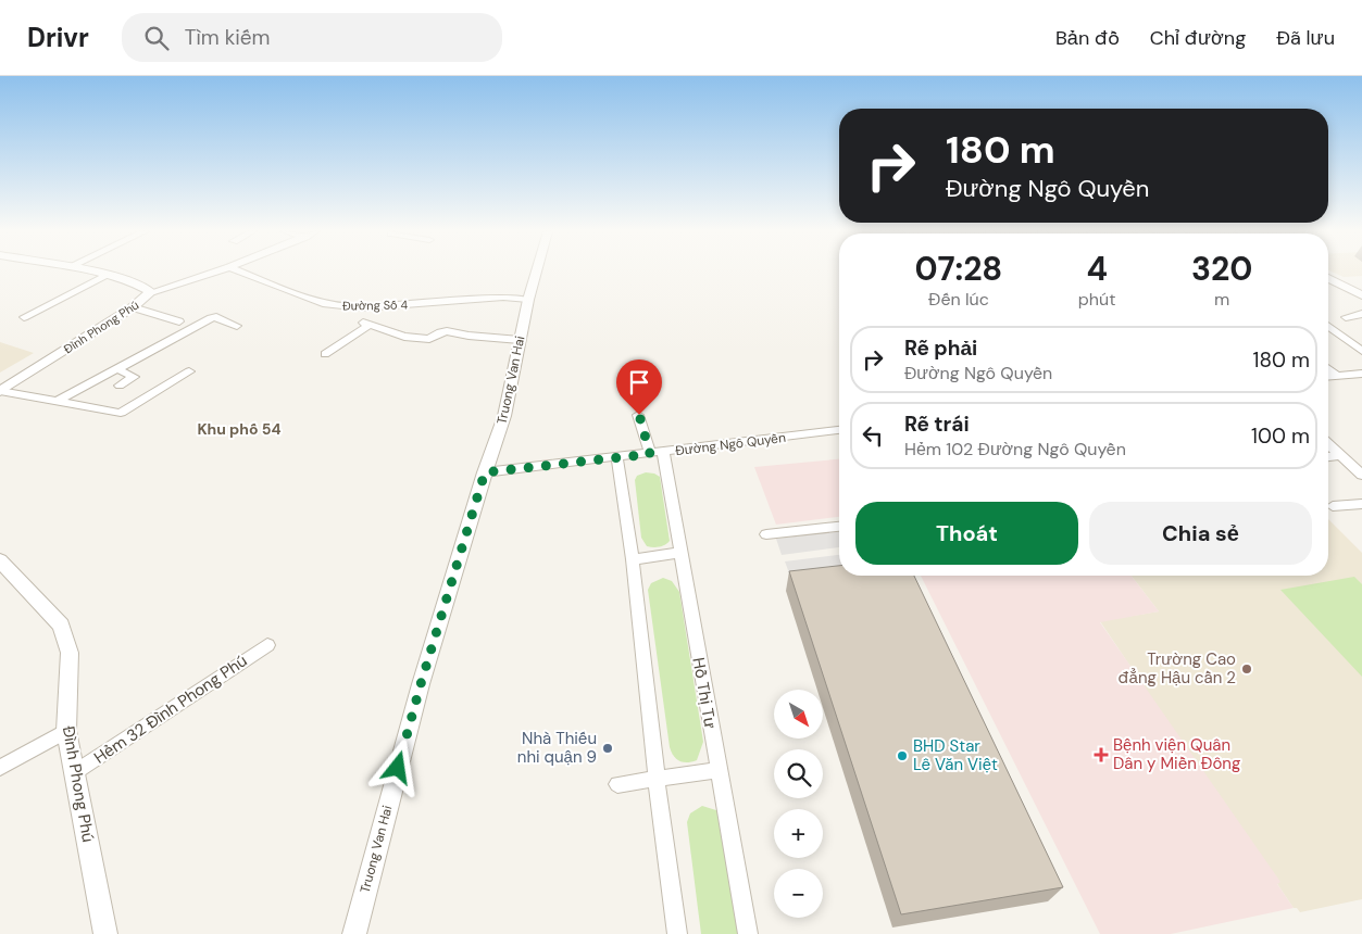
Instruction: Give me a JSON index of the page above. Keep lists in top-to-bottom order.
{
  "streets": {
    "street": [
      "Đường Số 4",
      "Đình Phong Phú",
      "Truong Van Hai",
      "Đường Ngô Quyền",
      "Hồ Thị Tư",
      "Hẻm 32 Đình Phong Phú"
    ]
  },
  "crossings": [
    ["Đường Số 4", "Truong Van Hai"],
    ["Đình Phong Phú", "Hẻm 32 Đình Phong Phú"],
    ["Truong Van Hai", "Đường Ngô Quyền"],
    ["Đường Ngô Quyền", "Hồ Thị Tư"]
  ],
  "districts": ["Khu phố 54"],
  "places": {
    "other": ["Trường Cao đẳng Hậu cần 2", "Nhà Thiếu nhi quận 9", "BHD Star Lê Văn Việt"],
    "health": ["Bệnh viện Quân Dân y Miền Đông"]
  },
  "north": "bottom right",
  "page": {
    "header": "Drivr",
    "search": "Tìm kiếm",
    "nav": ["Bản đồ", "Chỉ đường", "Đã lưu"],
    "turn": ["180 m", "Đường Ngô Quyền"],
    "eta": [
      "07:28",
      "Đến lúc",
      "4",
      "phút",
      "320",
      "m"
    ],
    "list": [
      {
        "name": "Rẽ phải",
        "note": "Đường Ngô Quyền",
        "value": "180 m"
      },
      {
        "name": "Rẽ trái",
        "note": "Hẻm 102 Đường Ngô Quyền",
        "value": "100 m"
      }
    ],
    "buttons": ["Thoát", "Chia sẻ"],
    "map_buttons": ["+", "−"]
  }
}
